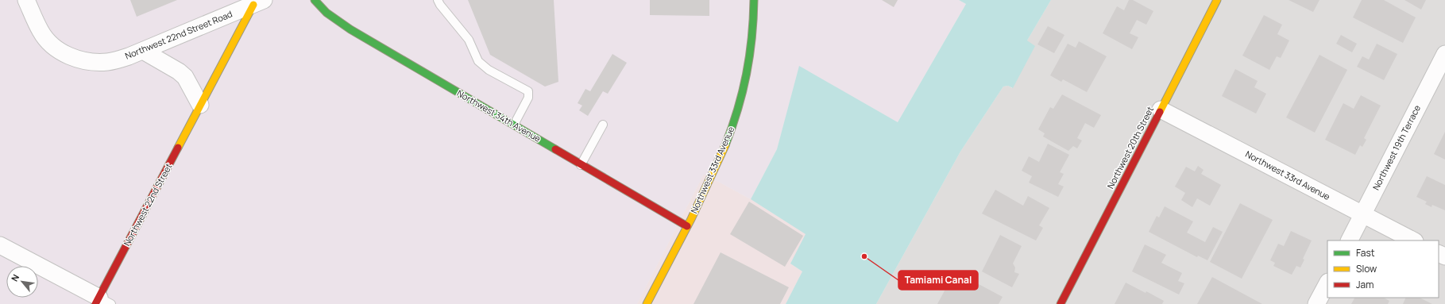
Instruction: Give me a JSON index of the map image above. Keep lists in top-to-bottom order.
{
  "streets": {
    "street": [
      "Northwest 22nd Street Road",
      "Northwest 34th Avenue",
      "Northwest 20th Street",
      "Northwest 19th Terrace",
      "Northwest 33rd Avenue",
      "Northwest 22nd Street"
    ]
  },
  "crossings": [
    ["Northwest 22nd Street Road", "Northwest 22nd Street"],
    ["Northwest 34th Avenue", "Northwest 33rd Avenue"],
    ["Northwest 20th Street", "Northwest 33rd Avenue"],
    ["Northwest 19th Terrace", "Northwest 33rd Avenue"]
  ],
  "places": ["Tamiami Canal"],
  "legend": ["Fast", "Slow", "Jam"],
  "north": "top left"
}
